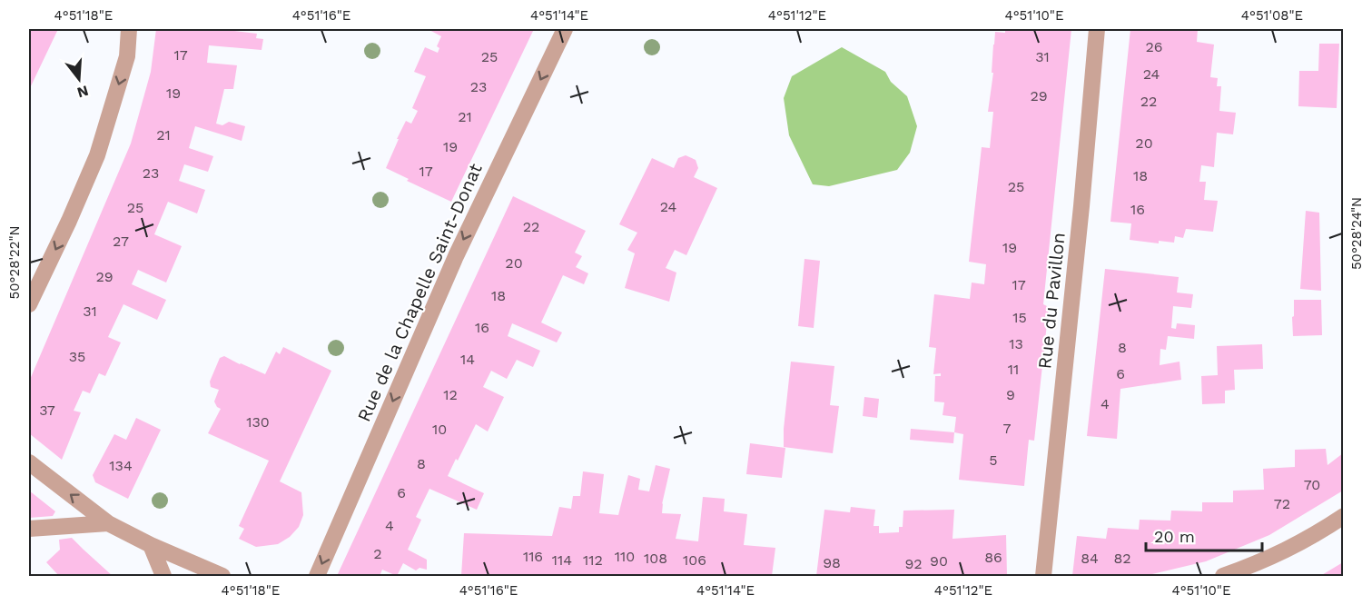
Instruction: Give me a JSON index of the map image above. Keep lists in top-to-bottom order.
{
  "streets": {
    "street": ["Rue de la Chapelle Saint-Donat", "Rue du Pavillon"]
  },
  "one_way": ["Rue de la Chapelle Saint-Donat"],
  "house_numbers": [
    "26",
    "17",
    "25",
    "31",
    "24",
    "23",
    "19",
    "29",
    "22",
    "21",
    "21",
    "20",
    "19",
    "17",
    "23",
    "18",
    "25",
    "24",
    "25",
    "16",
    "22",
    "27",
    "19",
    "20",
    "29",
    "17",
    "18",
    "31",
    "15",
    "16",
    "13",
    "8",
    "35",
    "14",
    "11",
    "6",
    "12",
    "9",
    "4",
    "37",
    "130",
    "7",
    "10",
    "5",
    "8",
    "134",
    "70",
    "6",
    "72",
    "4",
    "2",
    "116",
    "110",
    "86",
    "108",
    "84",
    "82",
    "114",
    "112",
    "106",
    "90",
    "98",
    "92"
  ],
  "scale_bar": "20 m",
  "north": "bottom",
  "coordinates": [
    "4°51'18\"E",
    "4°51'16\"E",
    "4°51'14\"E",
    "4°51'12\"E",
    "4°51'10\"E",
    "4°51'08\"E",
    "50°28'24\"N",
    "50°28'22\"N"
  ]
}
